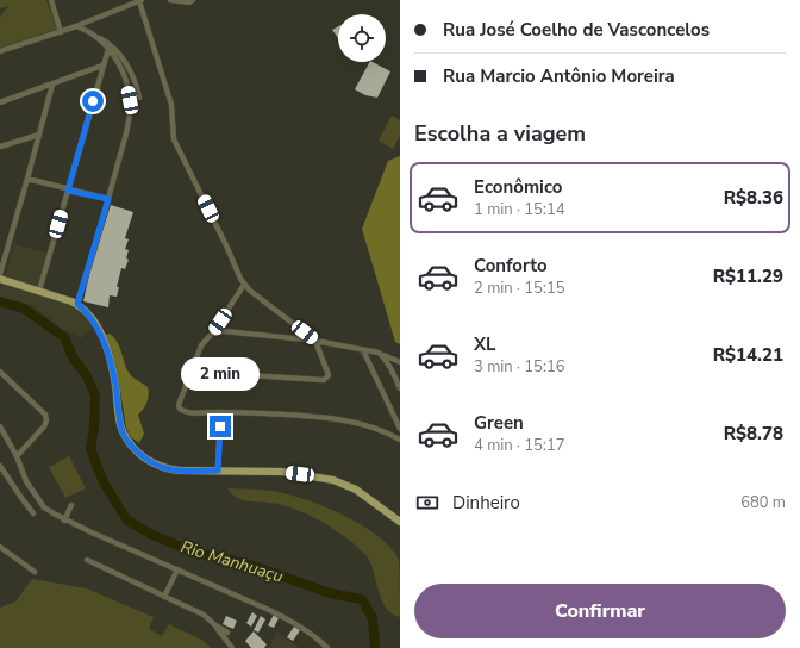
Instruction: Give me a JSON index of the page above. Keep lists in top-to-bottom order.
{
  "water": ["Rio Manhuaçu"],
  "page": {
    "banner": ["Rua José Coelho de Vasconcelos", "Rua Marcio Antônio Moreira"],
    "heading": "Escolha a viagem",
    "list": [
      {
        "name": "Econômico",
        "note": "1 min · 15:14",
        "value": "R$8.36"
      },
      {
        "name": "Conforto",
        "note": "2 min · 15:15",
        "value": "R$11.29"
      },
      {
        "name": "XL",
        "note": "3 min · 15:16",
        "value": "R$14.21"
      },
      {
        "name": "Green",
        "note": "4 min · 15:17",
        "value": "R$8.78"
      }
    ],
    "bubble": "2 min",
    "pay": ["Dinheiro", "680 m"],
    "buttons": "Confirmar"
  }
}
